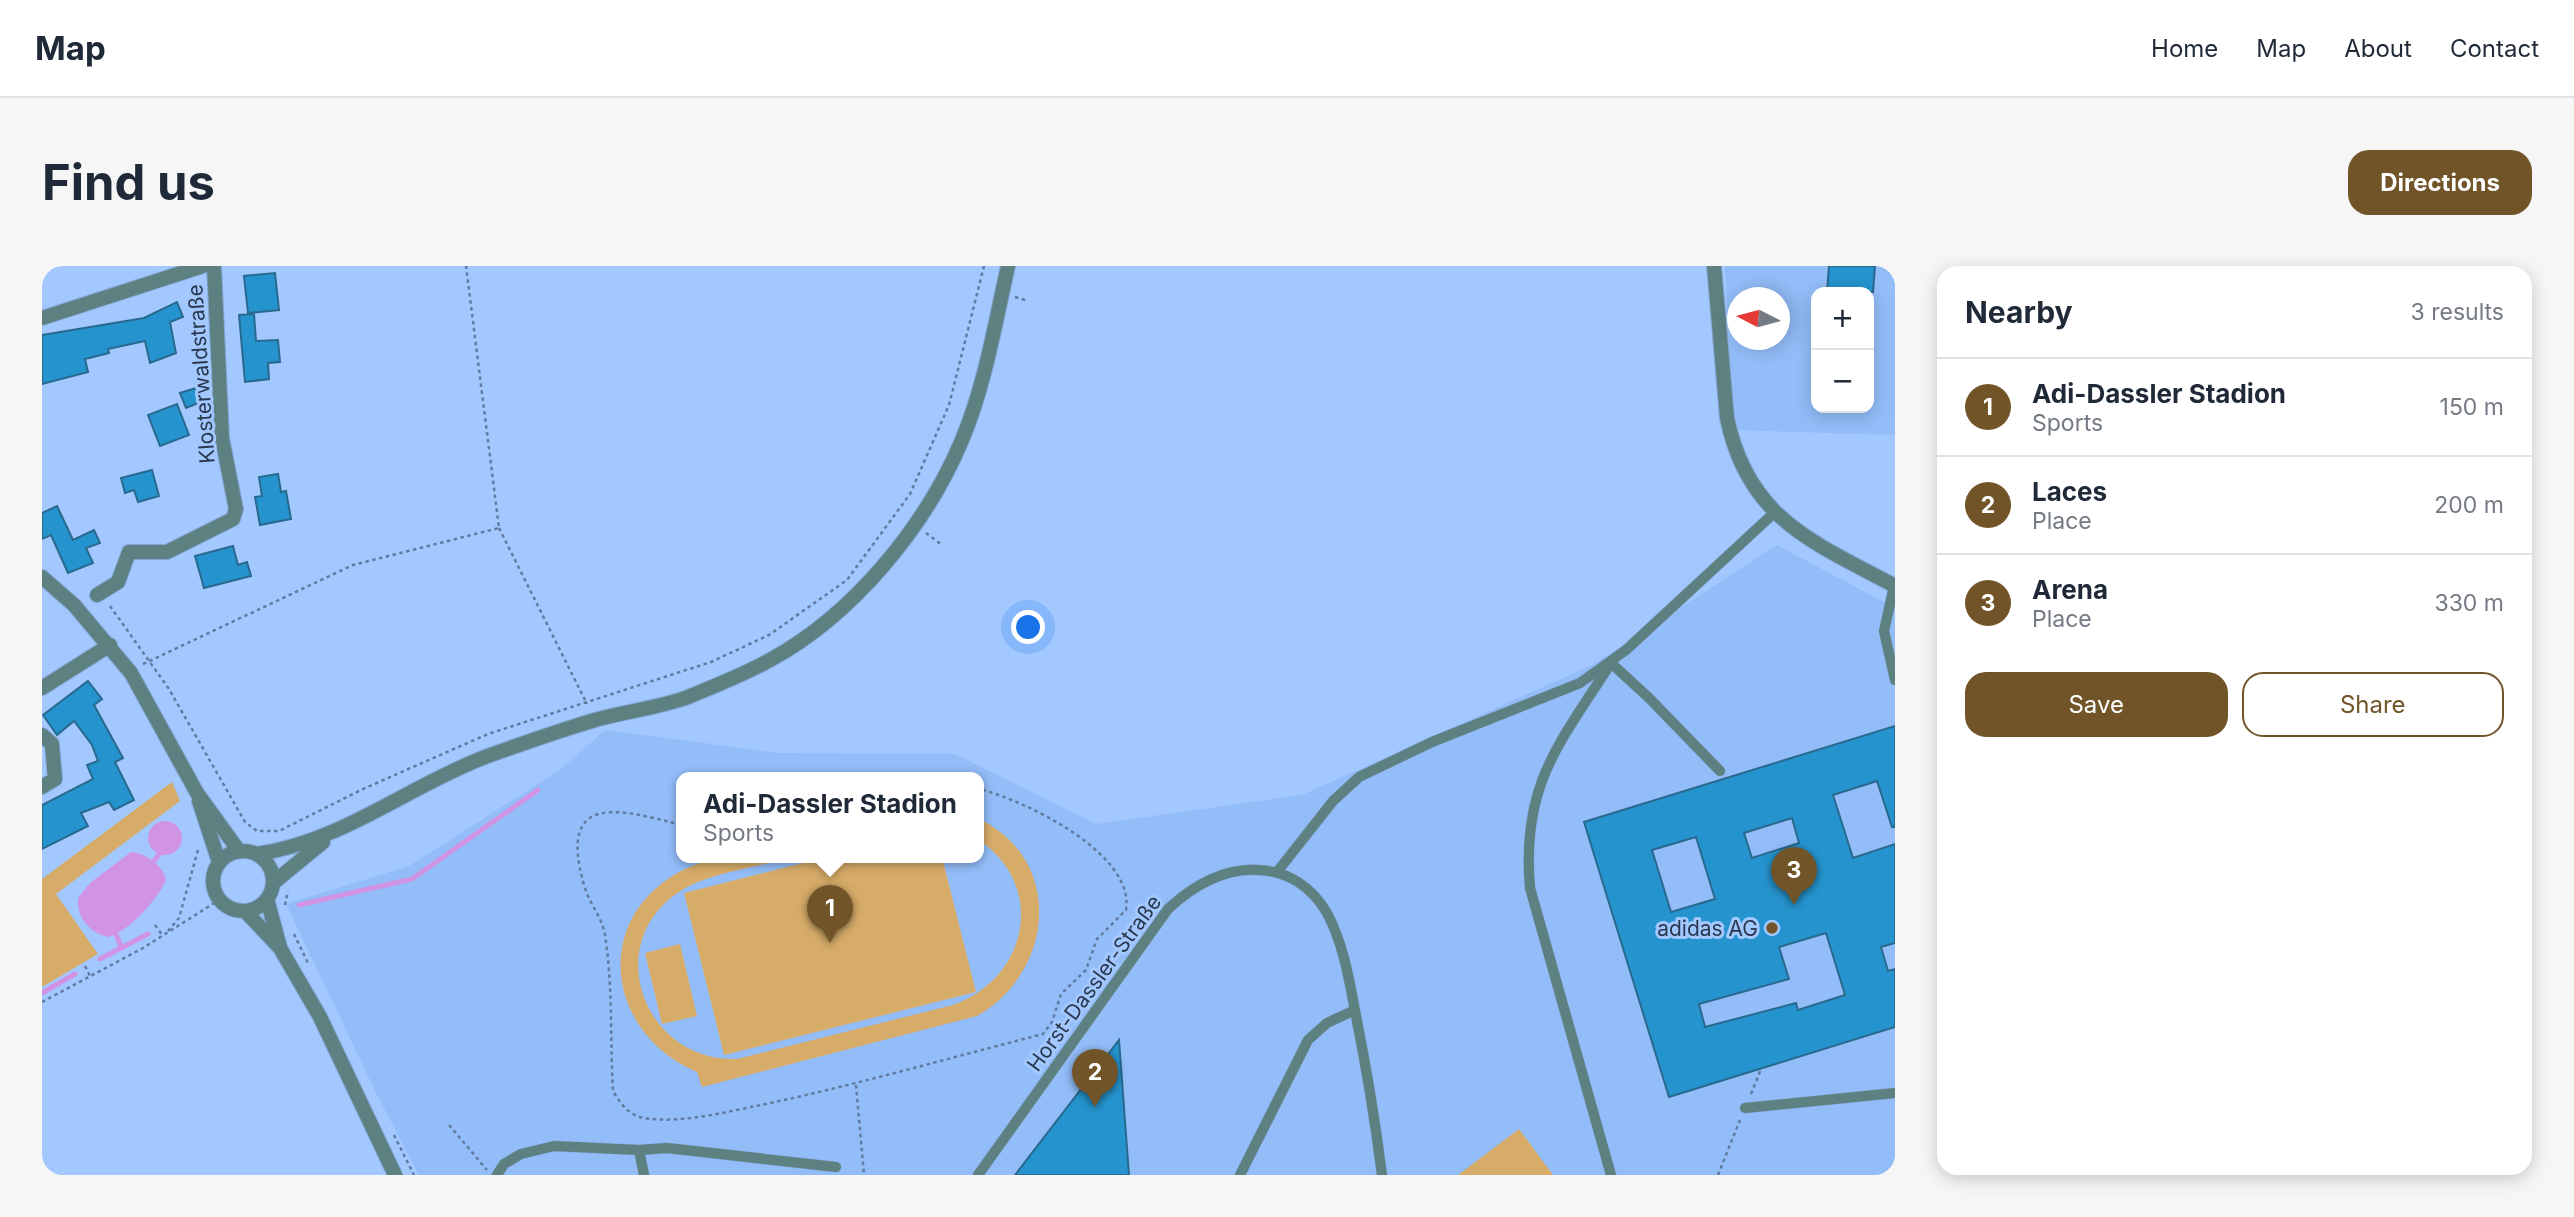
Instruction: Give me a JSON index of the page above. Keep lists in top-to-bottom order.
{
  "streets": {
    "street": ["Klosterwaldstraße"],
    "lane": ["Horst-Dassler-Straße"]
  },
  "places": ["adidas AG"],
  "north": "left",
  "page": {
    "header": "Map",
    "nav": [
      "Home",
      "Map",
      "About",
      "Contact"
    ],
    "buttons": [
      "Directions",
      ["Save", "Share"]
    ],
    "title": "Find us",
    "heading": ["Nearby", "3 results"],
    "map_buttons": ["+", "−"],
    "list": [
      {
        "mark": "1",
        "name": "Adi-Dassler Stadion",
        "note": "Sports",
        "value": "150 m"
      },
      {
        "mark": "2",
        "name": "Laces",
        "note": "Place",
        "value": "200 m"
      },
      {
        "mark": "3",
        "name": "Arena",
        "note": "Place",
        "value": "330 m"
      }
    ],
    "popup": ["Adi-Dassler Stadion", "Sports"],
    "pins": ["3", "1", "2"]
  }
}
